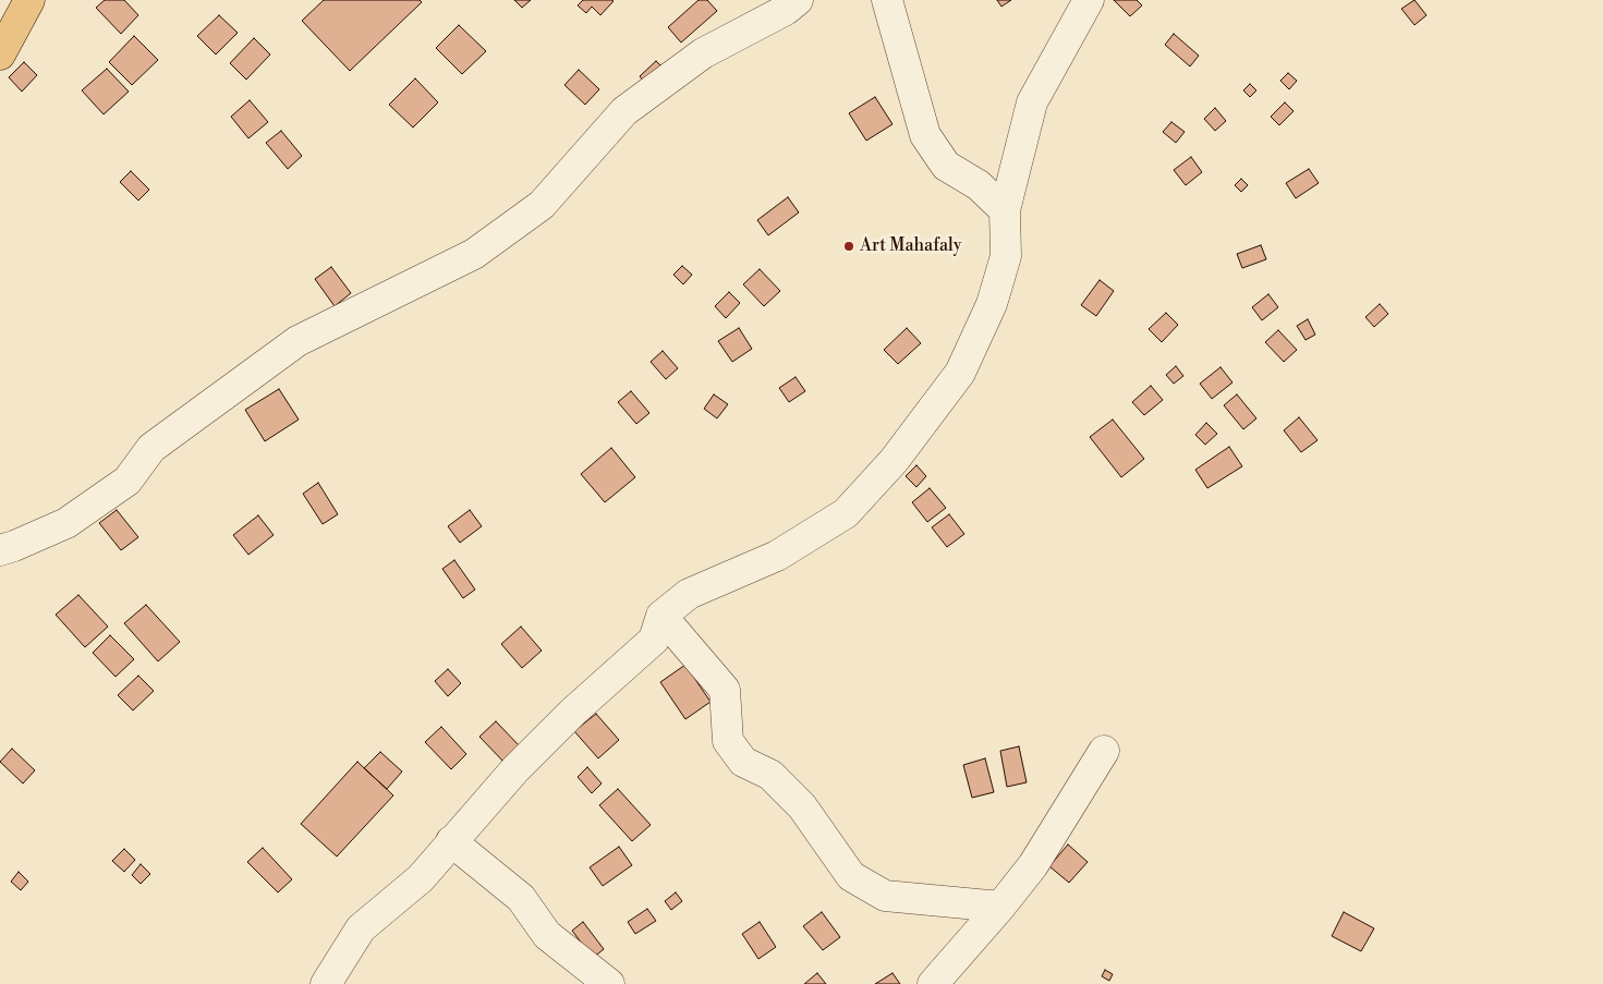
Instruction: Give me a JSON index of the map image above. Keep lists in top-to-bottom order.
{
  "places": ["Art Mahafaly"]
}
